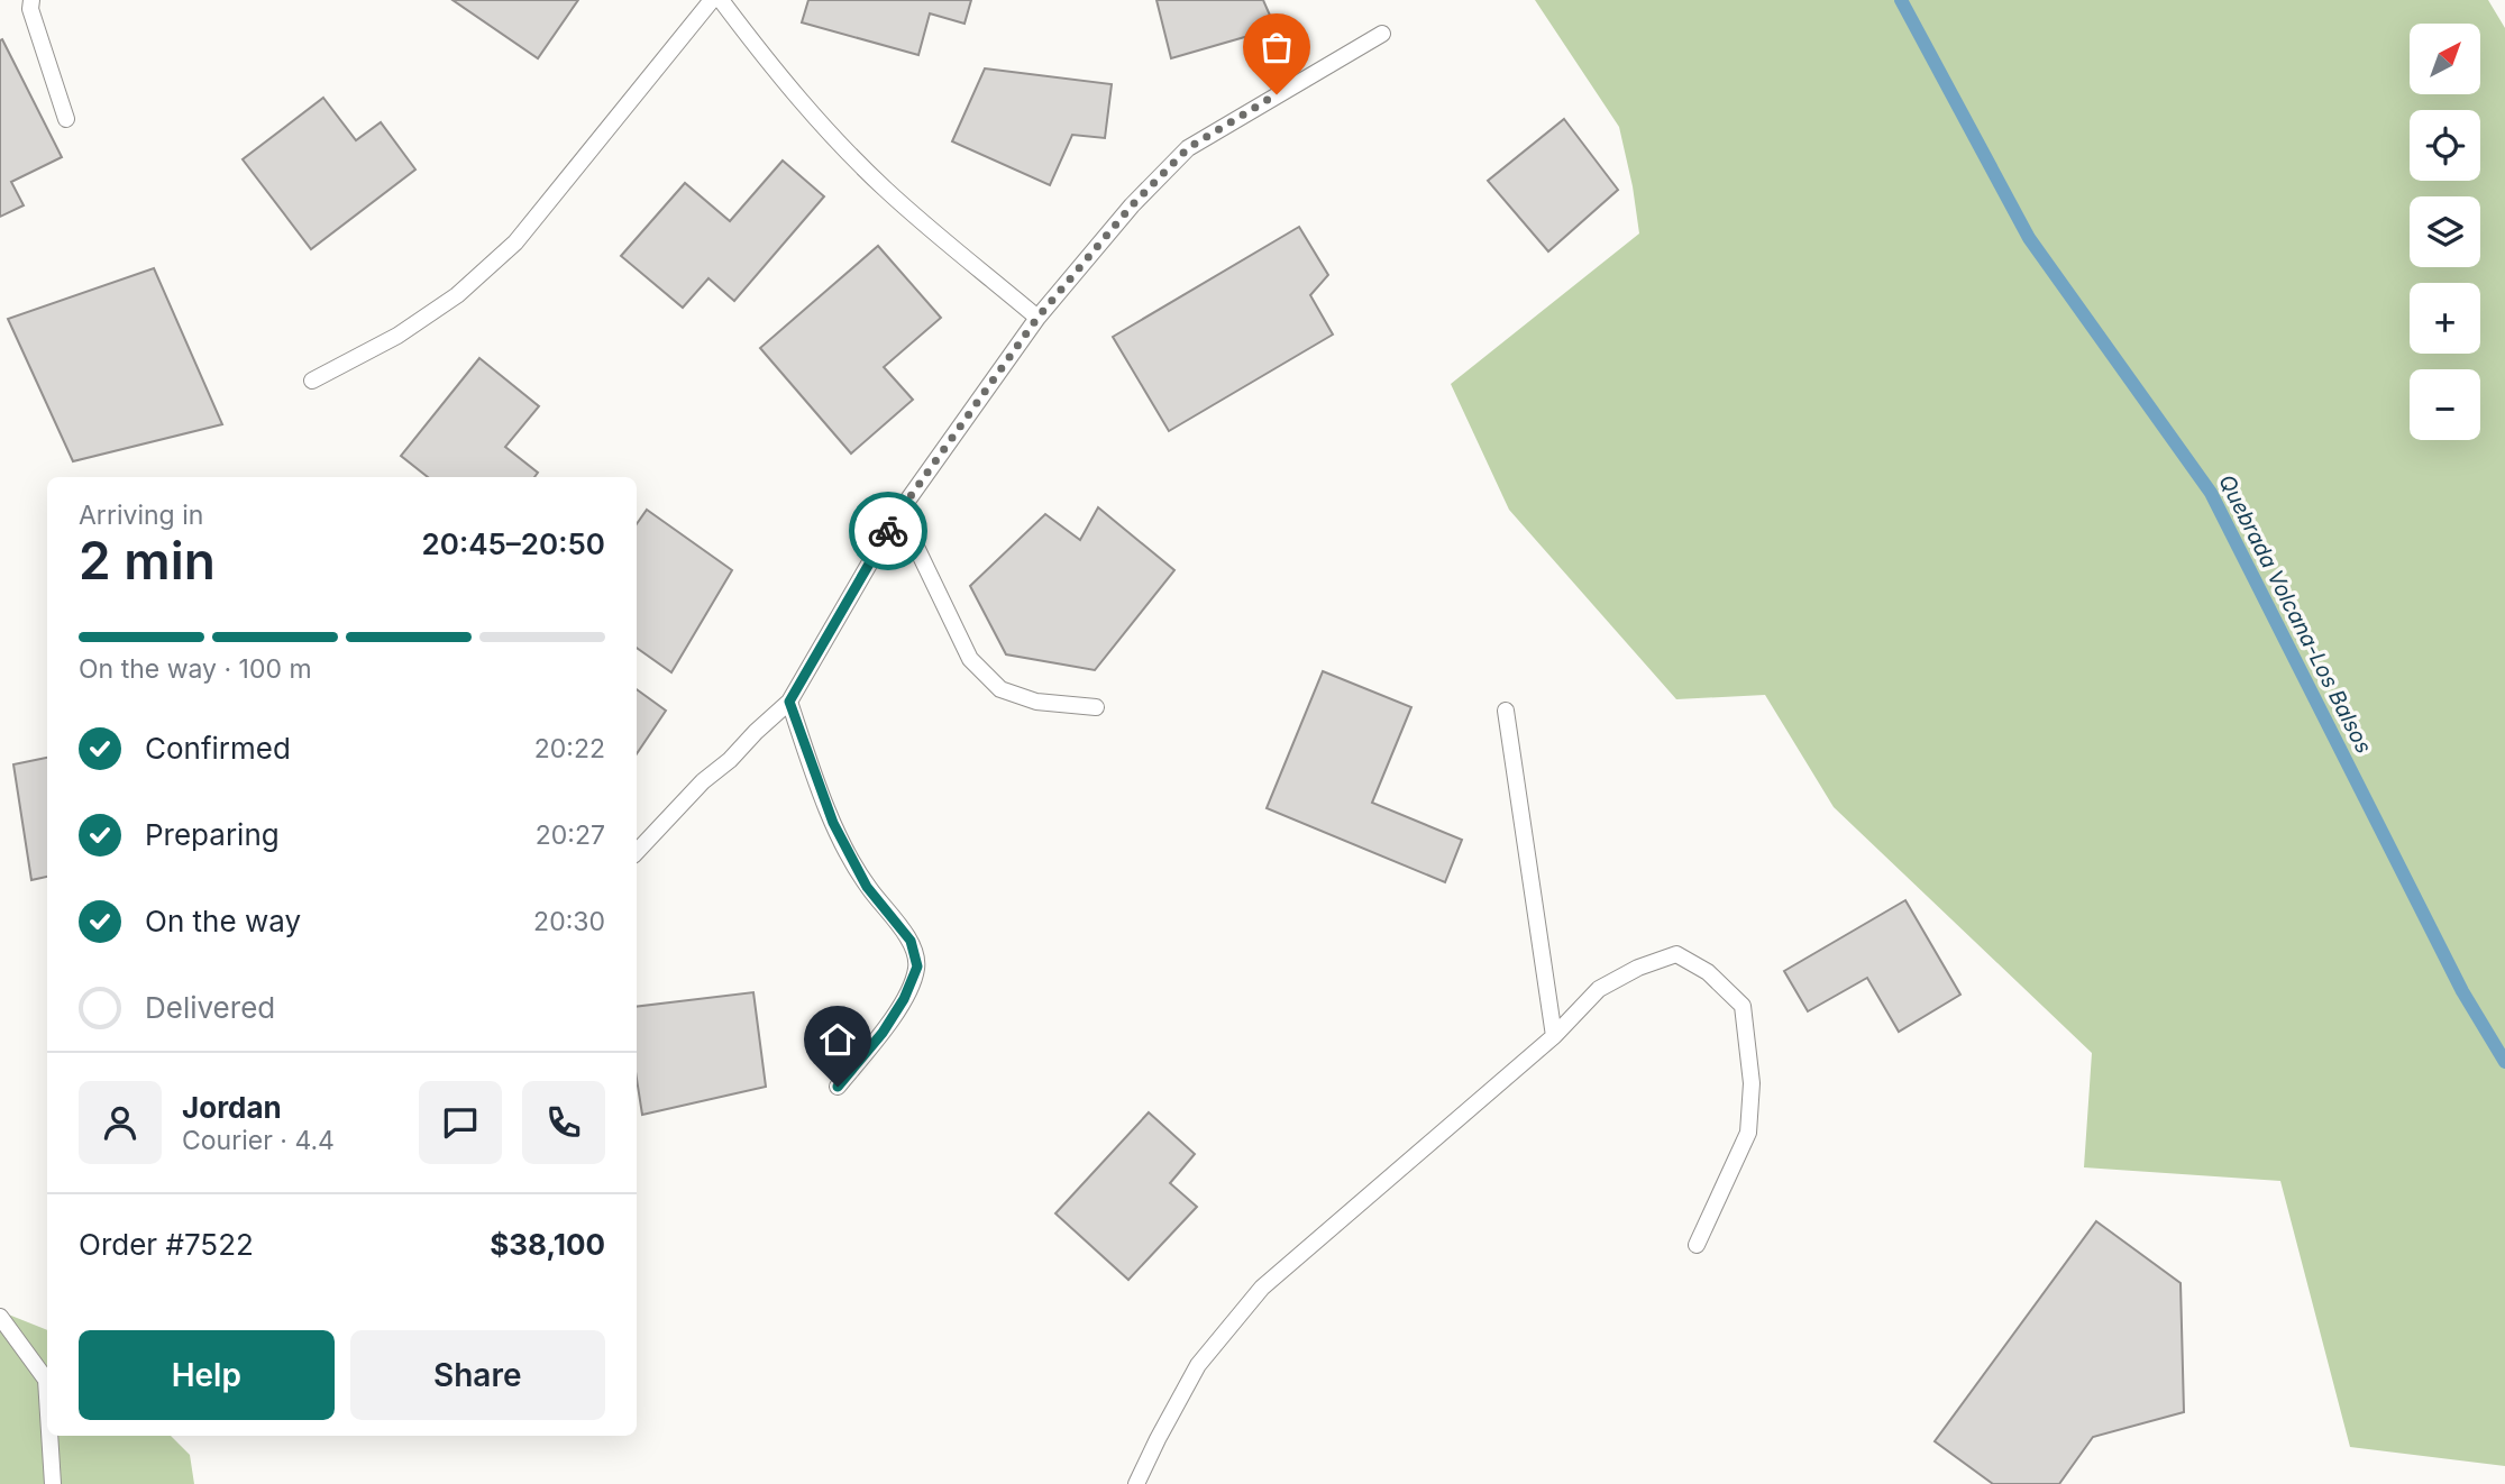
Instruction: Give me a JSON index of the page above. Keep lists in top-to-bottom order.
{
  "water": ["Quebrada Volcana-Los Balsos"],
  "north": "top right",
  "page": {
    "map_buttons": ["+", "−"],
    "heading": ["2 min", "Arriving in", "20:45–20:50"],
    "panel": [
      "Jordan",
      "Courier · 4.4",
      "Order #7522",
      "$38,100"
    ],
    "bar": "On the way · 100 m",
    "list": [
      ["Confirmed", "20:22"],
      ["Preparing", "20:27"],
      ["On the way", "20:30"],
      "Delivered"
    ],
    "buttons": ["Help", "Share"]
  }
}
